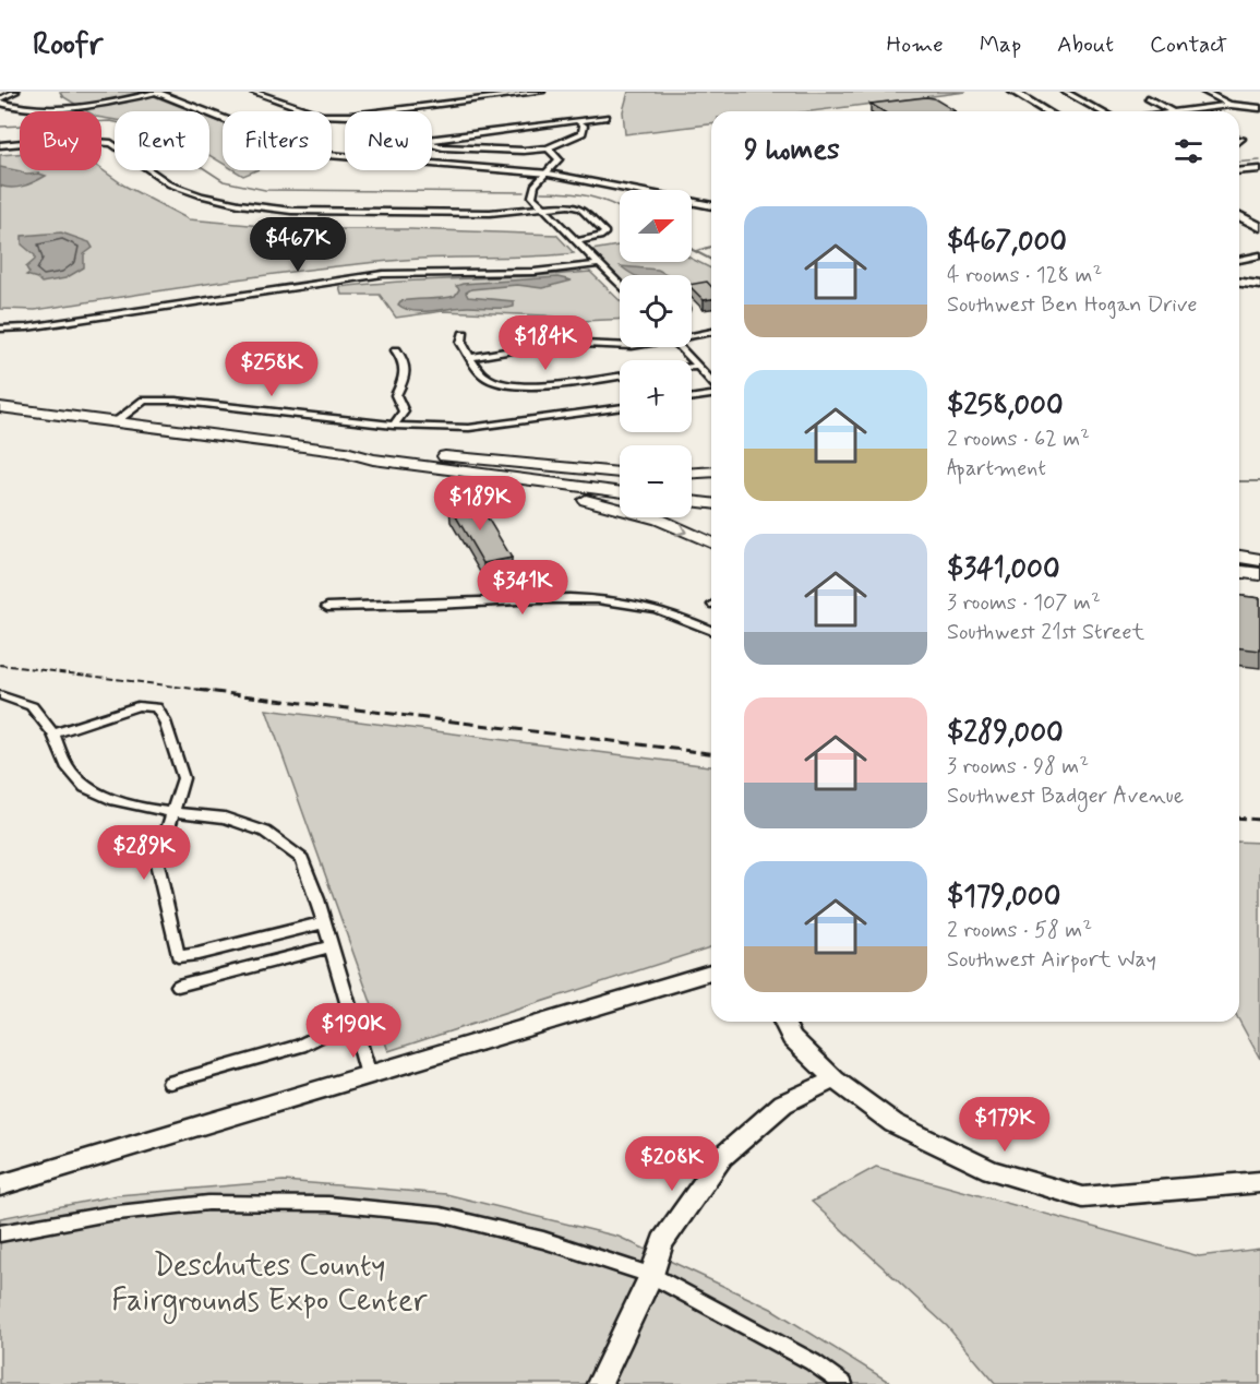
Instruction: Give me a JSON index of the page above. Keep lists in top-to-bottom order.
{
  "parks": ["Deschutes County Fairgrounds Expo Center"],
  "north": "right",
  "page": {
    "header": "Roofr",
    "nav": [
      "Home",
      "Map",
      "About",
      "Contact"
    ],
    "chip": [
      "Buy",
      "Rent",
      "Filters",
      "New"
    ],
    "heading": "9 homes",
    "map_buttons": ["+", "−"],
    "list": [
      {
        "name": "$467,000",
        "note": "4 rooms · 128 m² · Southwest Ben Hogan Drive"
      },
      {
        "name": "$258,000",
        "note": "2 rooms · 62 m² · Apartment"
      },
      {
        "name": "$341,000",
        "note": "3 rooms · 107 m² · Southwest 21st Street"
      },
      {
        "name": "$289,000",
        "note": "3 rooms · 98 m² · Southwest Badger Avenue"
      },
      {
        "name": "$179,000",
        "note": "2 rooms · 58 m² · Southwest Airport Way"
      }
    ],
    "price": [
      "$467K",
      "$184K",
      "$258K",
      "$189K",
      "$341K",
      "$289K",
      "$190K",
      "$179K",
      "$208K"
    ]
  }
}
